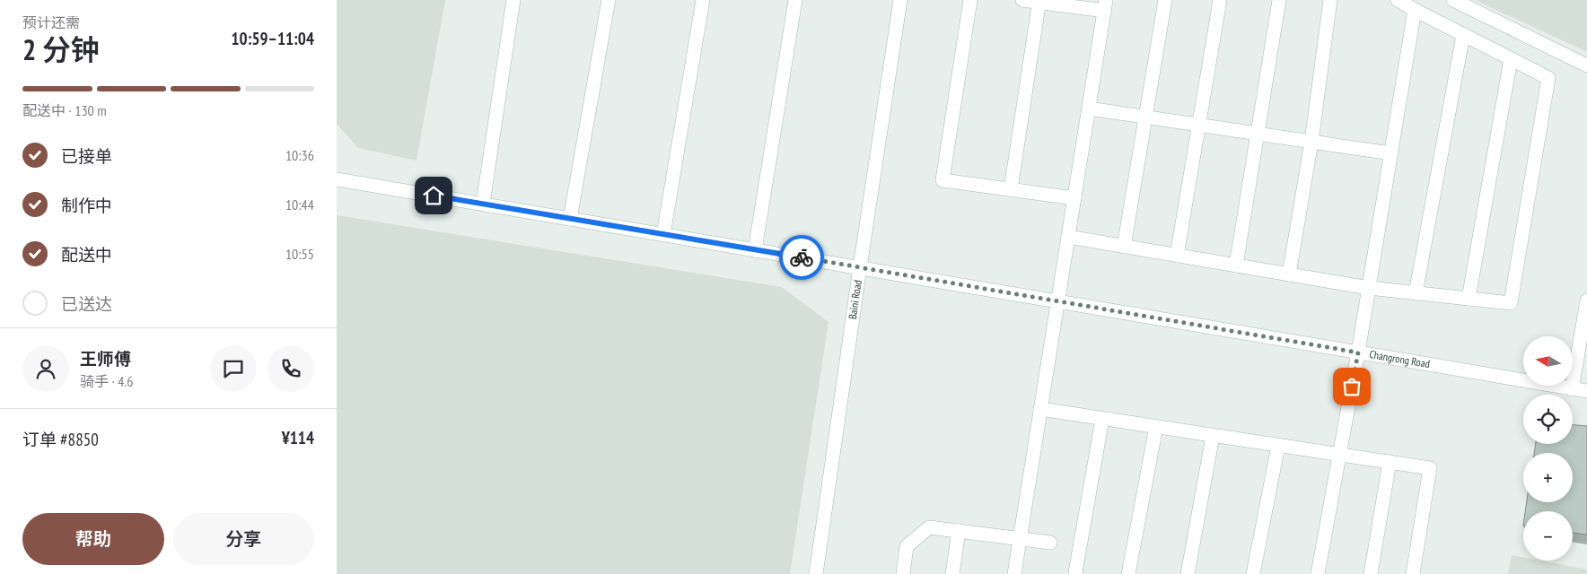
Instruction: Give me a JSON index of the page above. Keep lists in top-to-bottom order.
{
  "streets": {
    "street": ["Baini Road", "Changrong Road"]
  },
  "crossings": [
    ["Baini Road", "Changrong Road"]
  ],
  "north": "left",
  "page": {
    "heading": ["2 分钟", "预计还需", "10:59–11:04"],
    "panel": [
      "王师傅",
      "骑手 · 4.6",
      "订单 #8850",
      "¥114"
    ],
    "bar": "配送中 · 130 m",
    "list": [
      ["已接单", "10:36"],
      ["制作中", "10:44"],
      ["配送中", "10:55"],
      "已送达"
    ],
    "map_buttons": ["+", "−"],
    "buttons": ["帮助", "分享"]
  }
}
